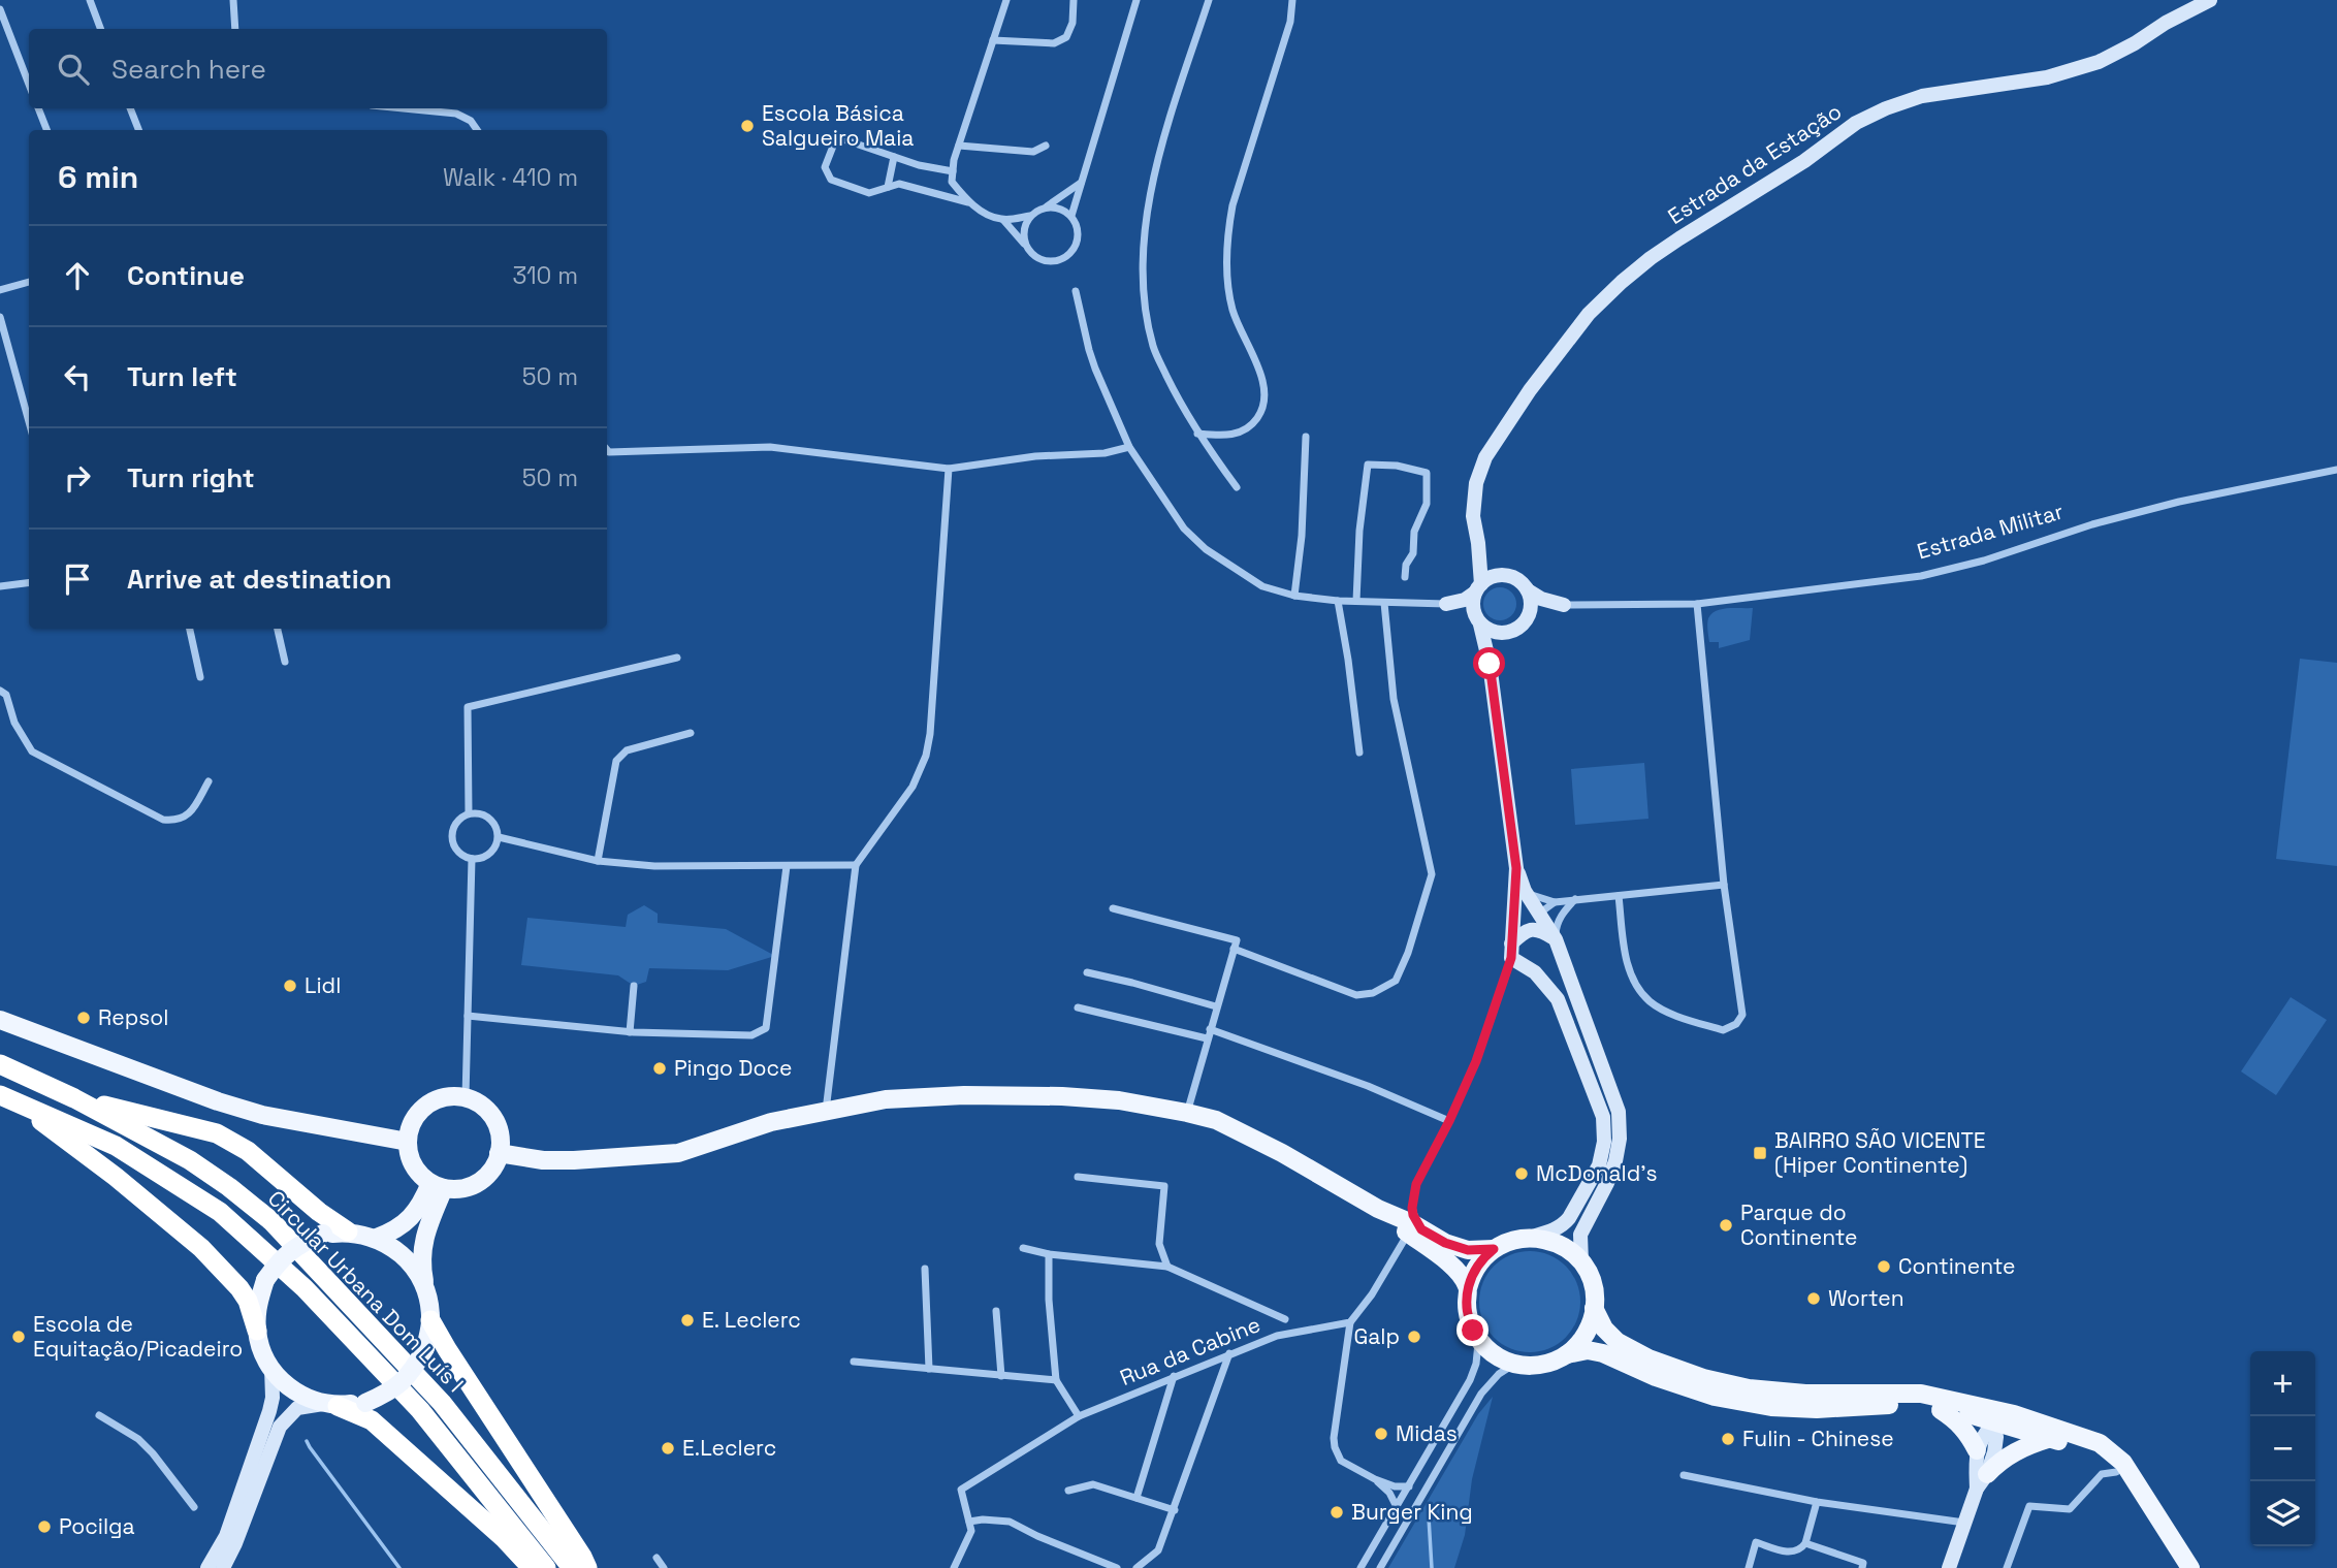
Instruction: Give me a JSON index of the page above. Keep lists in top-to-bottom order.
{
  "streets": {
    "highway": ["Circular Urbana Dom Luís I"],
    "street": ["Estrada da Estação", "Estrada Militar", "Rua da Cabine"]
  },
  "crossings": [
    ["Estrada da Estação", "Estrada Militar"]
  ],
  "places": {
    "other": [
      "Escola Básica Salgueiro Maia",
      "Lidl",
      "Repsol",
      "Pingo Doce",
      "McDonald's",
      "Parque do Continente",
      "Continente",
      "Worten",
      "E. Leclerc",
      "Escola de Equitação/Picadeiro",
      "Galp",
      "Midas",
      "Fulin - Chinese",
      "E.Leclerc",
      "Burger King",
      "Pocilga"
    ],
    "transit": ["BAIRRO SÃO VICENTE (Hiper Continente)"]
  },
  "page": {
    "search": "Search here",
    "heading": ["6 min", "Walk · 410 m"],
    "list": [
      ["Continue", "310 m"],
      ["Turn left", "50 m"],
      ["Turn right", "50 m"],
      "Arrive at destination"
    ],
    "map_buttons": ["+", "−"]
  }
}
